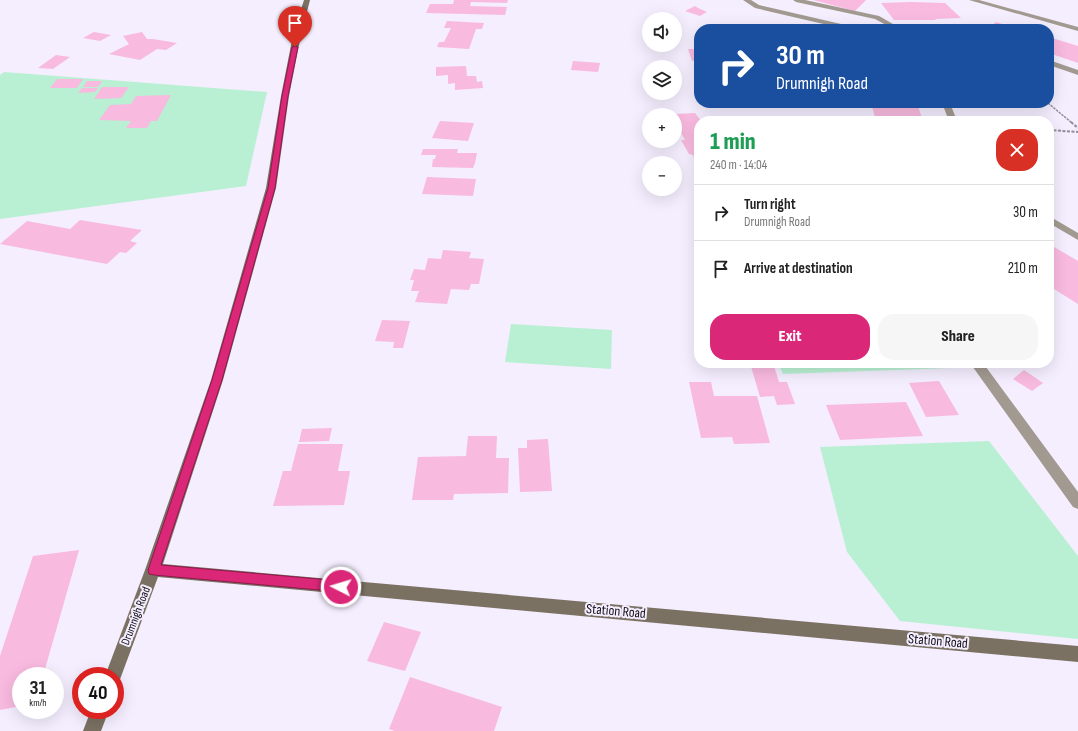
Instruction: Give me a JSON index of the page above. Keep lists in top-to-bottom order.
{
  "streets": {
    "main road": ["Station Road", "Drumnigh Road"]
  },
  "crossings": [
    ["Station Road", "Drumnigh Road"]
  ],
  "page": {
    "map_buttons": ["+", "−"],
    "turn": ["30 m", "Drumnigh Road"],
    "heading": ["1 min", "240 m · 14:04"],
    "list": [
      {
        "name": "Turn right",
        "note": "Drumnigh Road",
        "value": "30 m"
      },
      {
        "name": "Arrive at destination",
        "value": "210 m"
      }
    ],
    "buttons": ["Exit", "Share"],
    "speed": "31 km/h",
    "limit": "40"
  }
}
